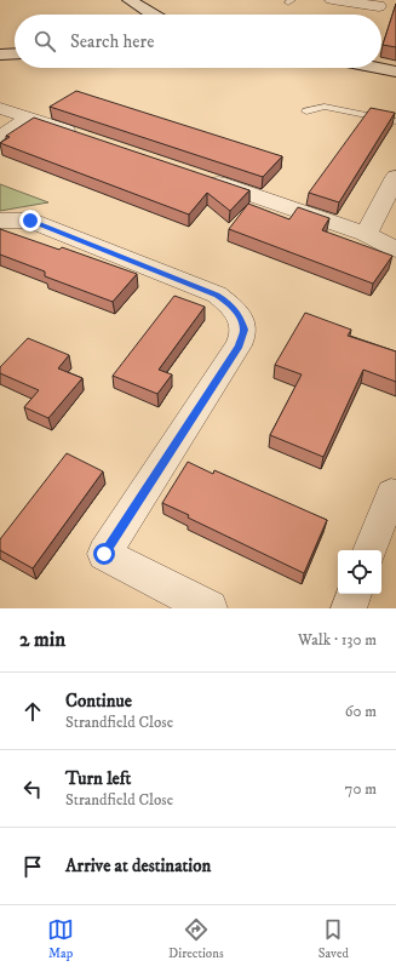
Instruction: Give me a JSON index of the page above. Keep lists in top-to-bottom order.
{
  "page": {
    "search": "Search here",
    "heading": ["2 min", "Walk · 130 m"],
    "list": [
      ["Continue", "Strandfield Close", "60 m"],
      ["Turn left", "Strandfield Close", "70 m"],
      "Arrive at destination"
    ],
    "nav": ["Map", "Directions", "Saved"]
  }
}
